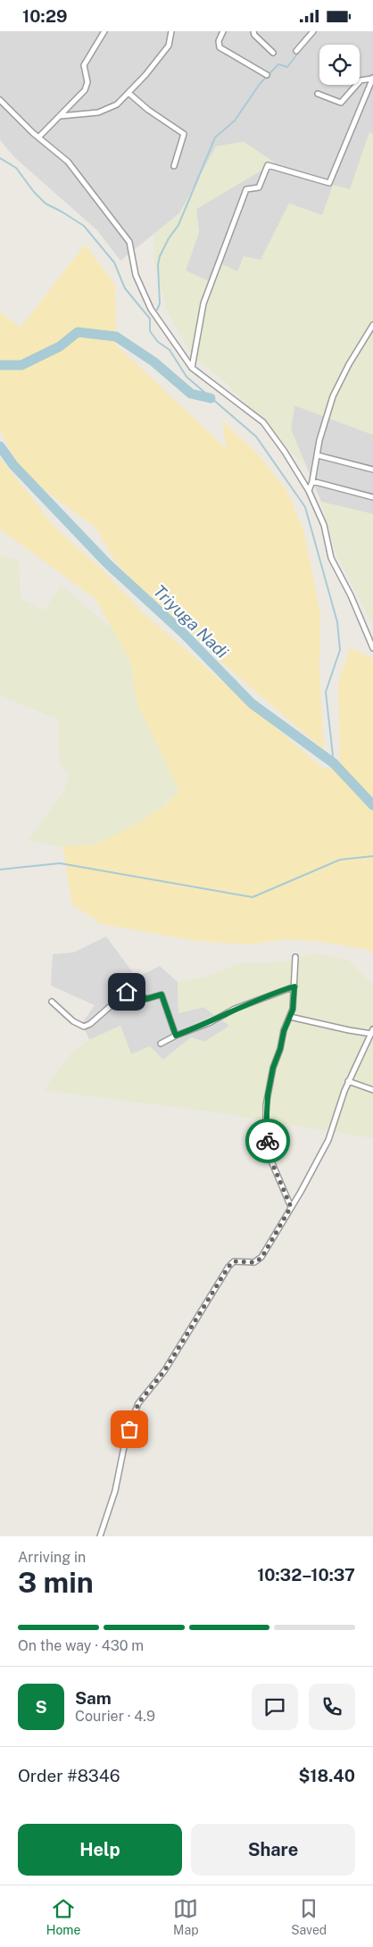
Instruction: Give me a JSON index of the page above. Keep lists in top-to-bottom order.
{
  "water": ["Triyuga Nadi"],
  "page": {
    "status": "10:29",
    "heading": ["3 min", "Arriving in", "10:32–10:37"],
    "panel": [
      "Sam",
      "Courier · 4.9",
      "Order #8346",
      "$18.40"
    ],
    "bar": "On the way · 430 m",
    "round": "S",
    "buttons": ["Help", "Share"],
    "tabs": ["Home", "Map", "Saved"]
  }
}
